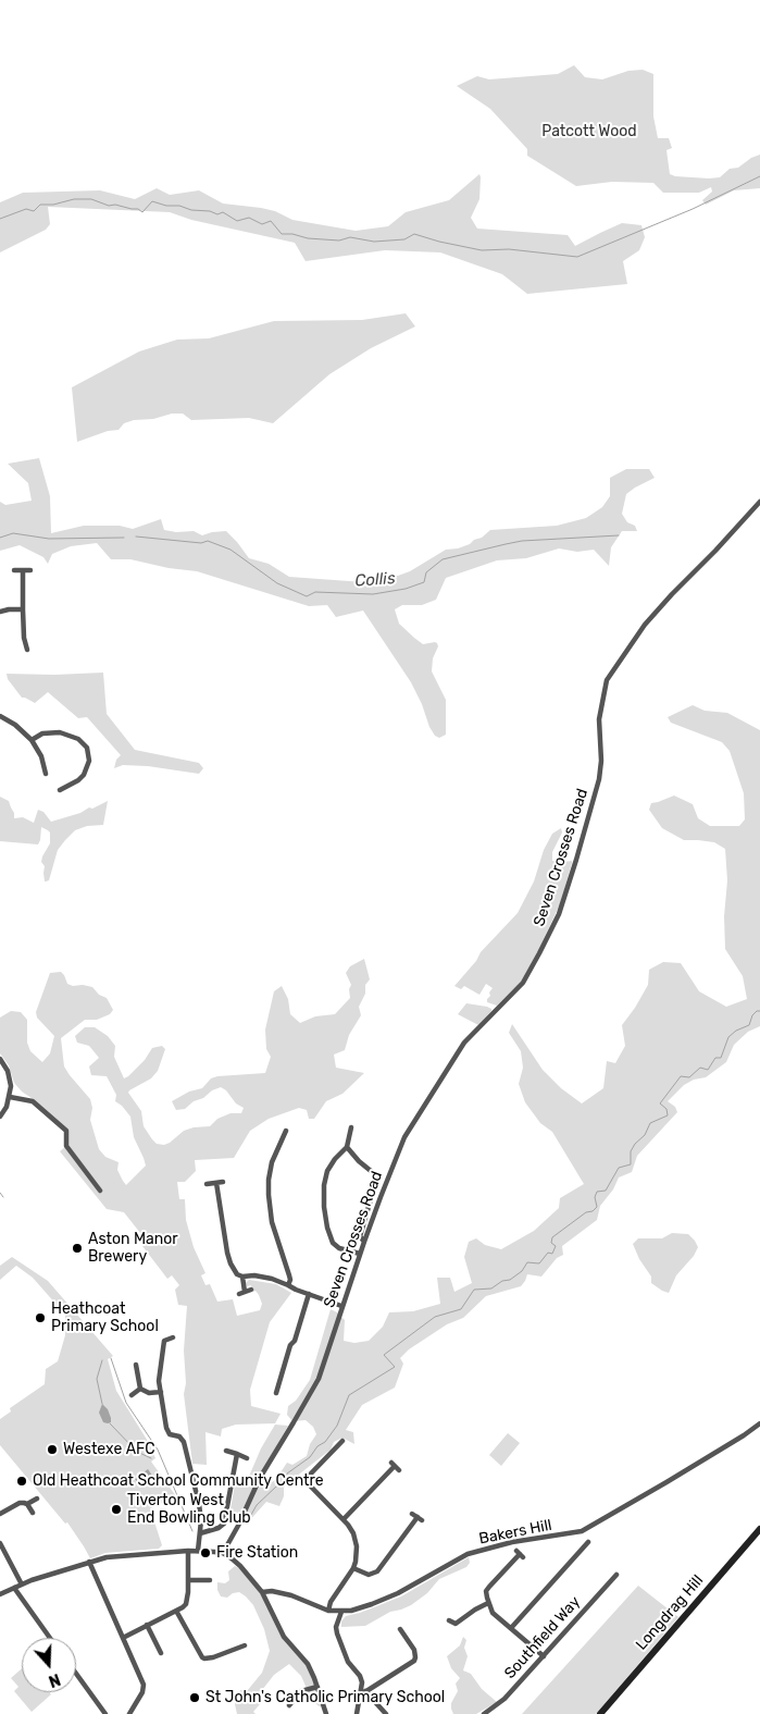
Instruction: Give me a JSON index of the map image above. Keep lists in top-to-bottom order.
{
  "streets": {
    "main road": ["Longdrag Hill"],
    "street": ["Seven Crosses Road", "Bakers Hill", "Southfield Way"]
  },
  "water": ["Collis"],
  "parks": ["Patcott Wood"],
  "places": [
    "Aston Manor Brewery",
    "Heathcoat Primary School",
    "Westexe AFC",
    "Old Heathcoat School Community Centre",
    "Tiverton West End Bowling Club",
    "Fire Station",
    "St John's Catholic Primary School"
  ],
  "north": "bottom"
}
